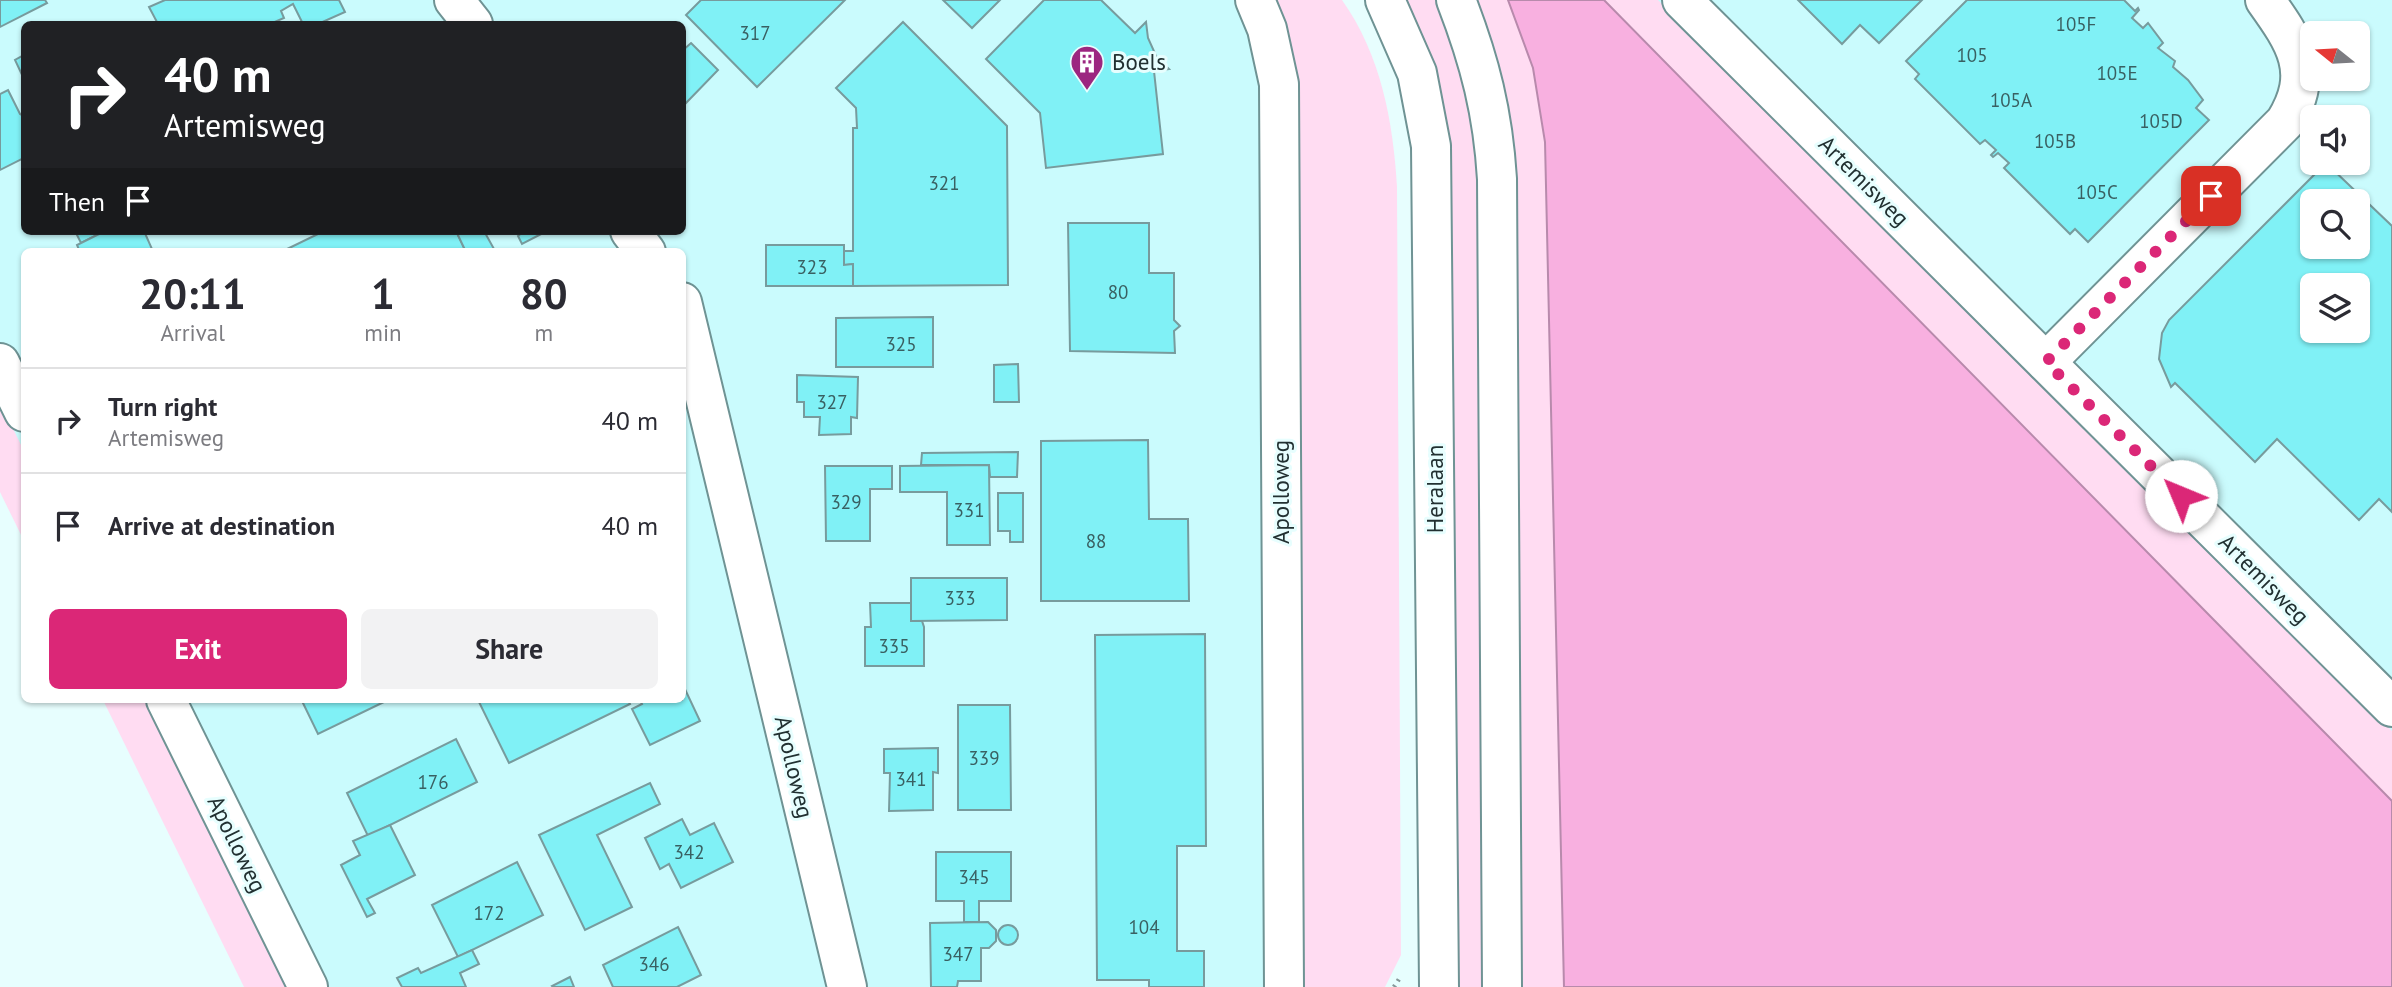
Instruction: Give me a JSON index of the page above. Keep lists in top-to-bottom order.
{
  "streets": {
    "street": ["Artemisweg", "Heralaan", "Apolloweg"]
  },
  "places": {
    "building": ["Boels"]
  },
  "house_numbers": [
    "105F",
    "317",
    "105",
    "105E",
    "105A",
    "105D",
    "105B",
    "321",
    "105C",
    "323",
    "80",
    "325",
    "327",
    "329",
    "331",
    "88",
    "333",
    "335",
    "339",
    "341",
    "176",
    "342",
    "345",
    "172",
    "104",
    "347",
    "346"
  ],
  "north": "left",
  "page": {
    "turn": ["40 m", "Artemisweg"],
    "then": "Then",
    "eta": [
      "20:11",
      "Arrival",
      "1",
      "min",
      "80",
      "m"
    ],
    "list": [
      {
        "name": "Turn right",
        "note": "Artemisweg",
        "value": "40 m"
      },
      {
        "name": "Arrive at destination",
        "value": "40 m"
      }
    ],
    "buttons": ["Exit", "Share"]
  }
}
